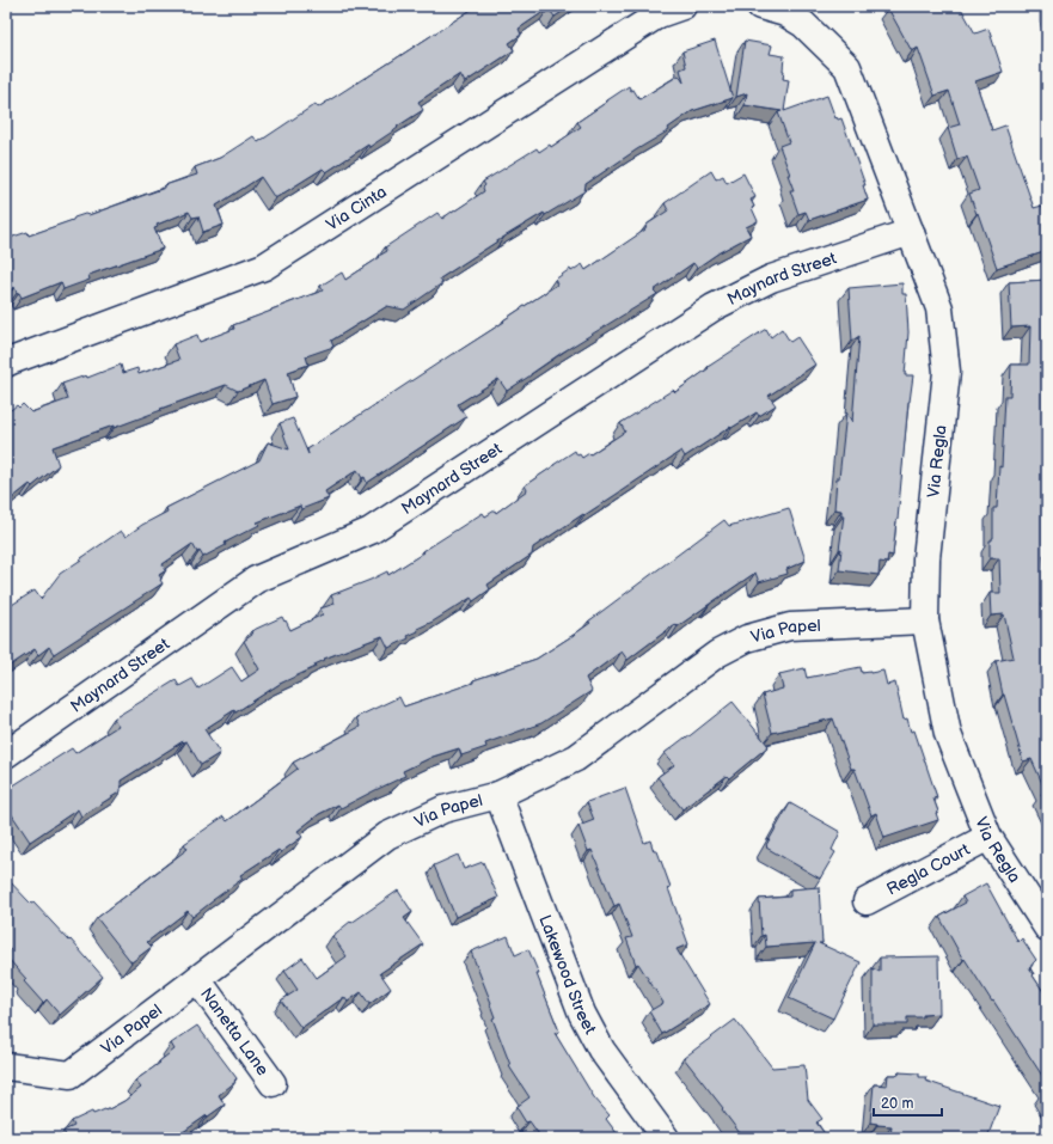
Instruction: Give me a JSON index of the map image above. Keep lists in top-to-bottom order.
{
  "streets": {
    "street": [
      "Via Cinta",
      "Maynard Street",
      "Via Regla",
      "Via Papel",
      "Regla Court",
      "Lakewood Street",
      "Nanetta Lane"
    ]
  },
  "crossings": [
    ["Maynard Street", "Via Regla"],
    ["Via Regla", "Via Papel"],
    ["Via Regla", "Regla Court"],
    ["Via Papel", "Lakewood Street"],
    ["Via Papel", "Nanetta Lane"]
  ],
  "scale_bar": "20 m"
}
